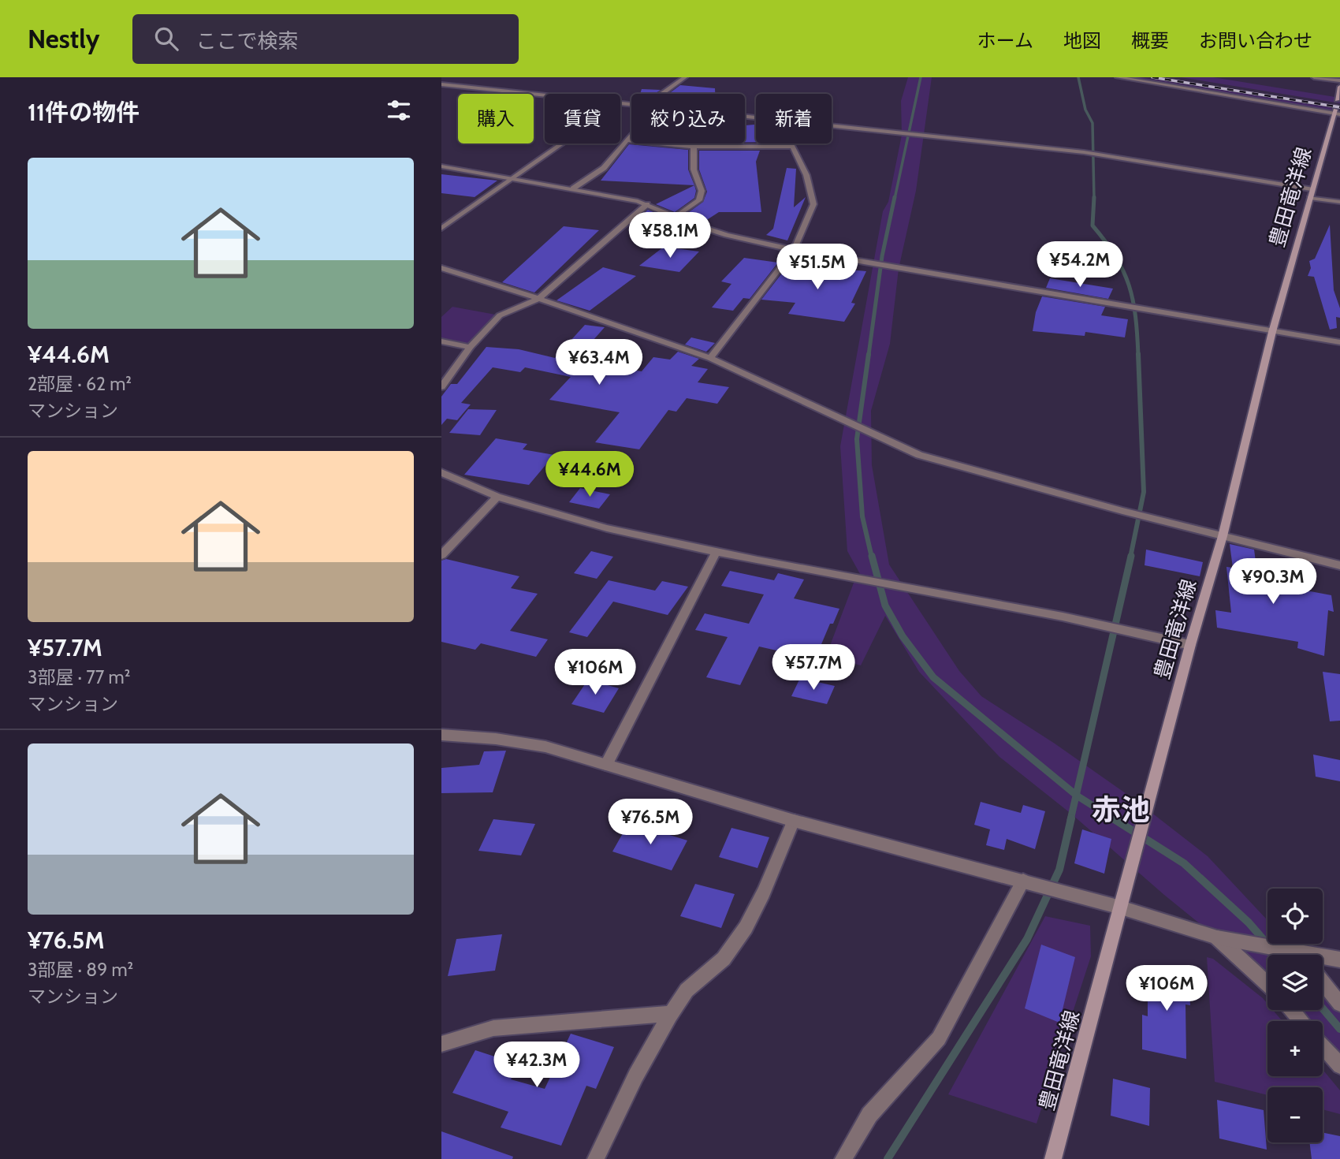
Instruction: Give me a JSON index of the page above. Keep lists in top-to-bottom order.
{
  "streets": {
    "main road": ["豊田竜洋線"]
  },
  "districts": ["赤池"],
  "page": {
    "header": "Nestly",
    "search": "ここで検索",
    "nav": [
      "ホーム",
      "地図",
      "概要",
      "お問い合わせ"
    ],
    "heading": "11件の物件",
    "chip": [
      "購入",
      "賃貸",
      "絞り込み",
      "新着"
    ],
    "list": [
      {
        "name": "¥44.6M",
        "note": "2部屋 · 62 m² · マンション"
      },
      {
        "name": "¥57.7M",
        "note": "3部屋 · 77 m² · マンション"
      },
      {
        "name": "¥76.5M",
        "note": "3部屋 · 89 m² · マンション"
      }
    ],
    "price": [
      "¥58.1M",
      "¥54.2M",
      "¥51.5M",
      "¥63.4M",
      "¥44.6M",
      "¥90.3M",
      "¥57.7M",
      "¥106M",
      "¥76.5M",
      "¥106M",
      "¥42.3M"
    ],
    "map_buttons": ["+", "−"]
  }
}
